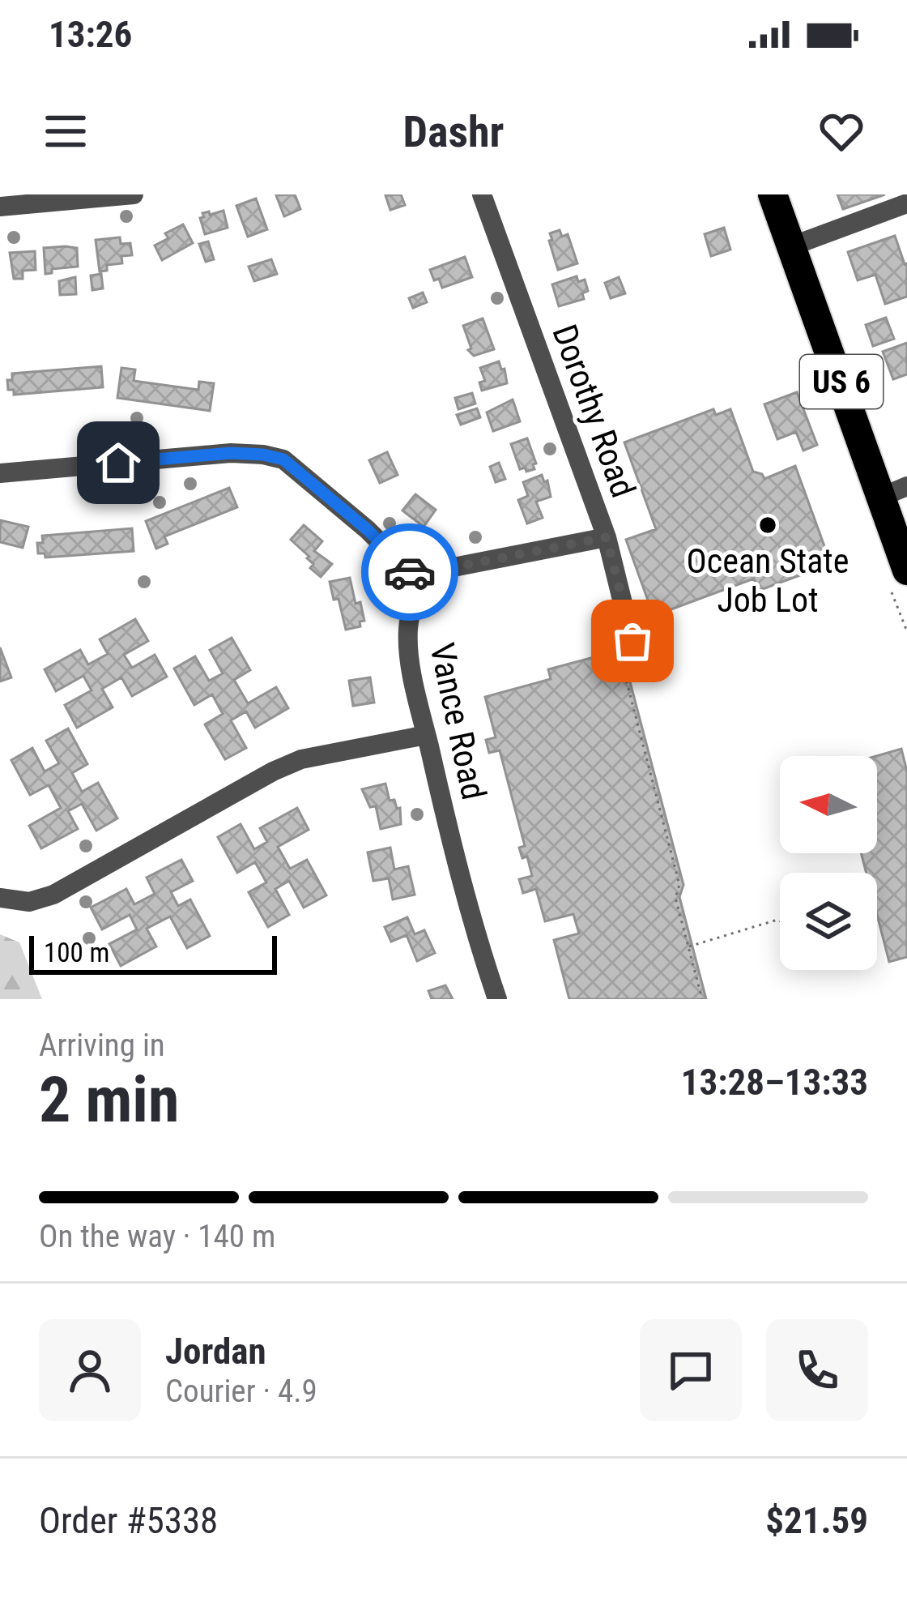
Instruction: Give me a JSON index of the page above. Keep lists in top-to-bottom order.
{
  "streets": {
    "highway": ["US 6"],
    "street": ["Dorothy Road", "Vance Road"]
  },
  "places": ["Ocean State Job Lot"],
  "scale_bar": "100 m",
  "north": "left",
  "page": {
    "status": "13:26",
    "header": "Dashr",
    "scale": "100 m",
    "heading": ["2 min", "Arriving in", "13:28–13:33"],
    "panel": [
      "Jordan",
      "Courier · 4.9",
      "Order #5338",
      "$21.59"
    ],
    "bar": "On the way · 140 m"
  }
}
